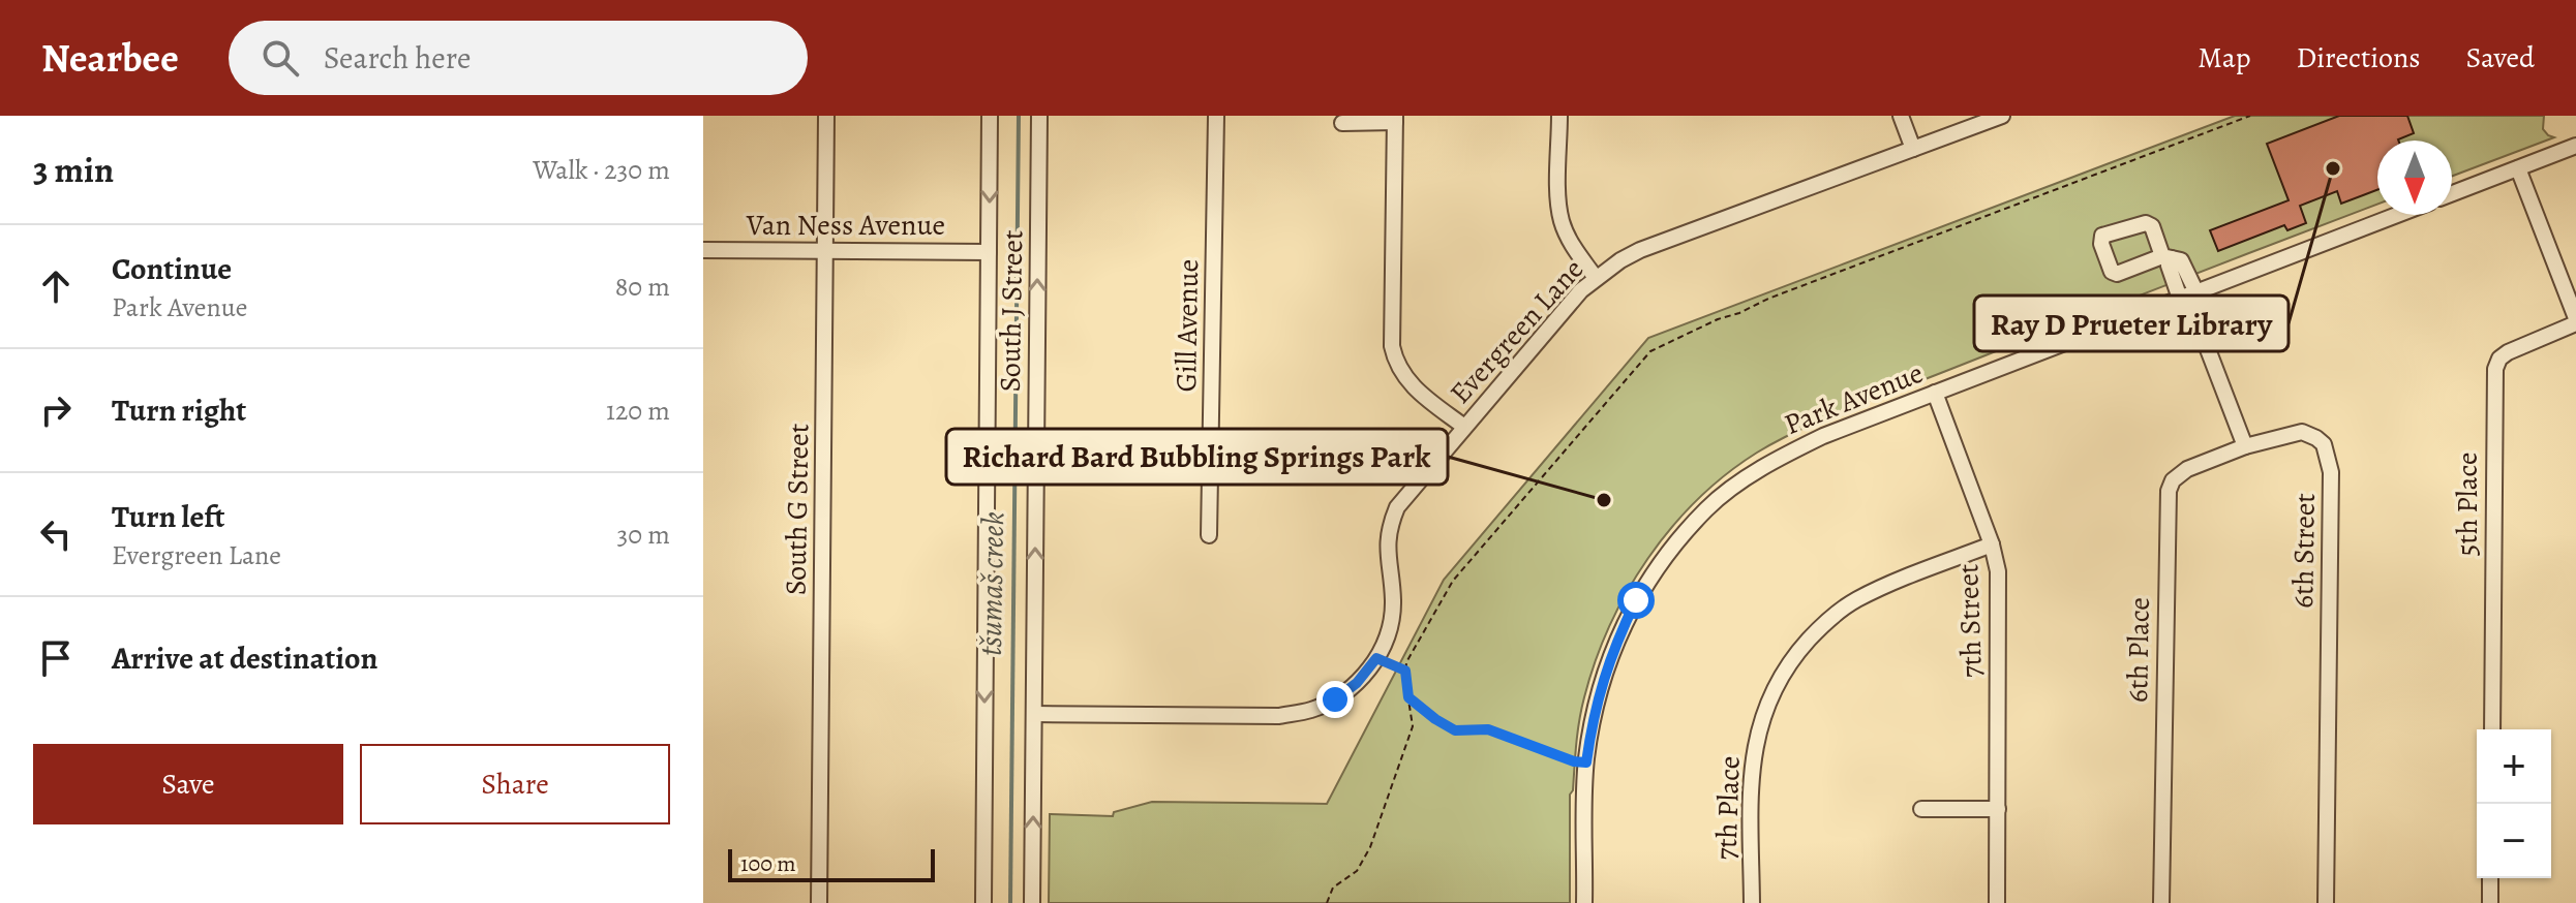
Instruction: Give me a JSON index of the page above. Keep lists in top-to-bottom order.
{
  "streets": {
    "street": [
      "Van Ness Avenue",
      "South J Street",
      "Gill Avenue",
      "Evergreen Lane",
      "Park Avenue",
      "5th Place",
      "South G Street",
      "6th Street",
      "7th Street",
      "6th Place",
      "7th Place"
    ]
  },
  "crossings": [
    ["Van Ness Avenue", "South J Street"],
    ["Van Ness Avenue", "South G Street"],
    ["South J Street", "Evergreen Lane"],
    ["Park Avenue", "7th Street"],
    ["6th Street", "6th Place"],
    ["7th Street", "7th Place"]
  ],
  "water": ["tšumaš creek"],
  "places": ["Ray D Prueter Library", "Richard Bard Bubbling Springs Park"],
  "scale_bar": "100 m",
  "north": "bottom",
  "page": {
    "header": "Nearbee",
    "search": "Search here",
    "nav": ["Map", "Directions", "Saved"],
    "heading": ["3 min", "Walk · 230 m"],
    "list": [
      ["Continue", "Park Avenue", "80 m"],
      ["Turn right", "120 m"],
      ["Turn left", "Evergreen Lane", "30 m"],
      "Arrive at destination"
    ],
    "buttons": ["Save", "Share"],
    "map_buttons": ["+", "−"],
    "scale": "100 m"
  }
}
